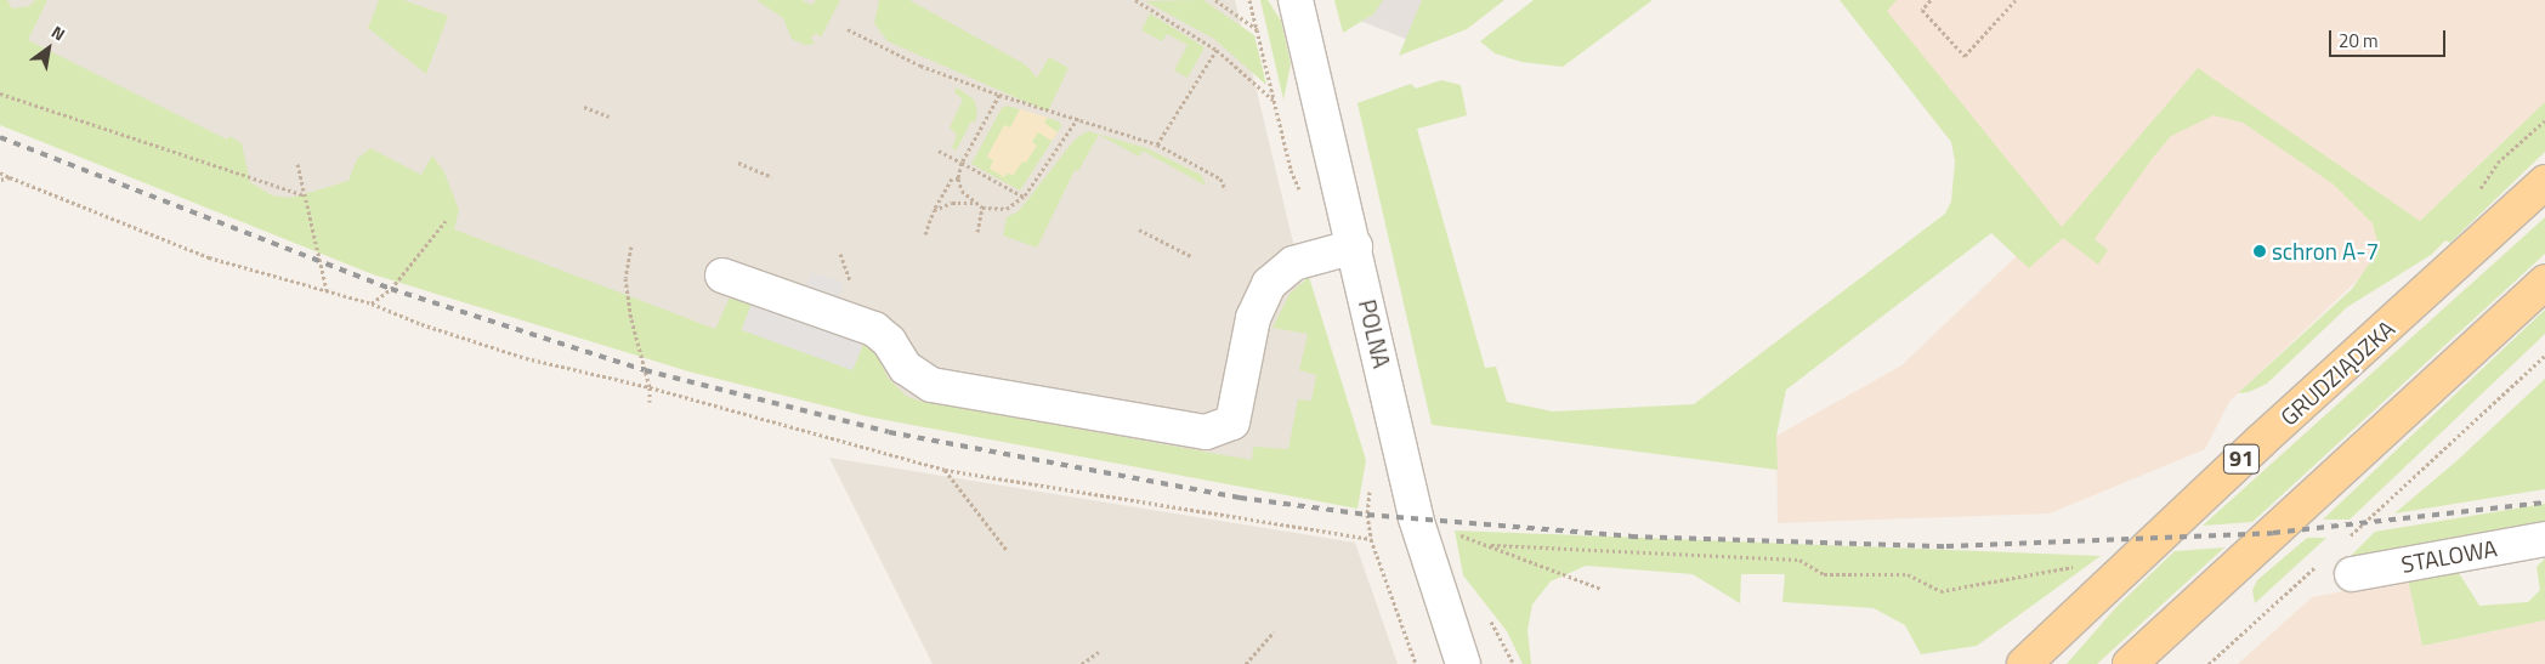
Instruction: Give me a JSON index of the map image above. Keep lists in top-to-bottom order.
{
  "streets": {
    "main road": ["GRUDZIĄDZKA", "91"],
    "street": ["POLNA", "STALOWA"]
  },
  "places": ["schron A-7"],
  "scale_bar": "20 m",
  "north": "top right"
}
